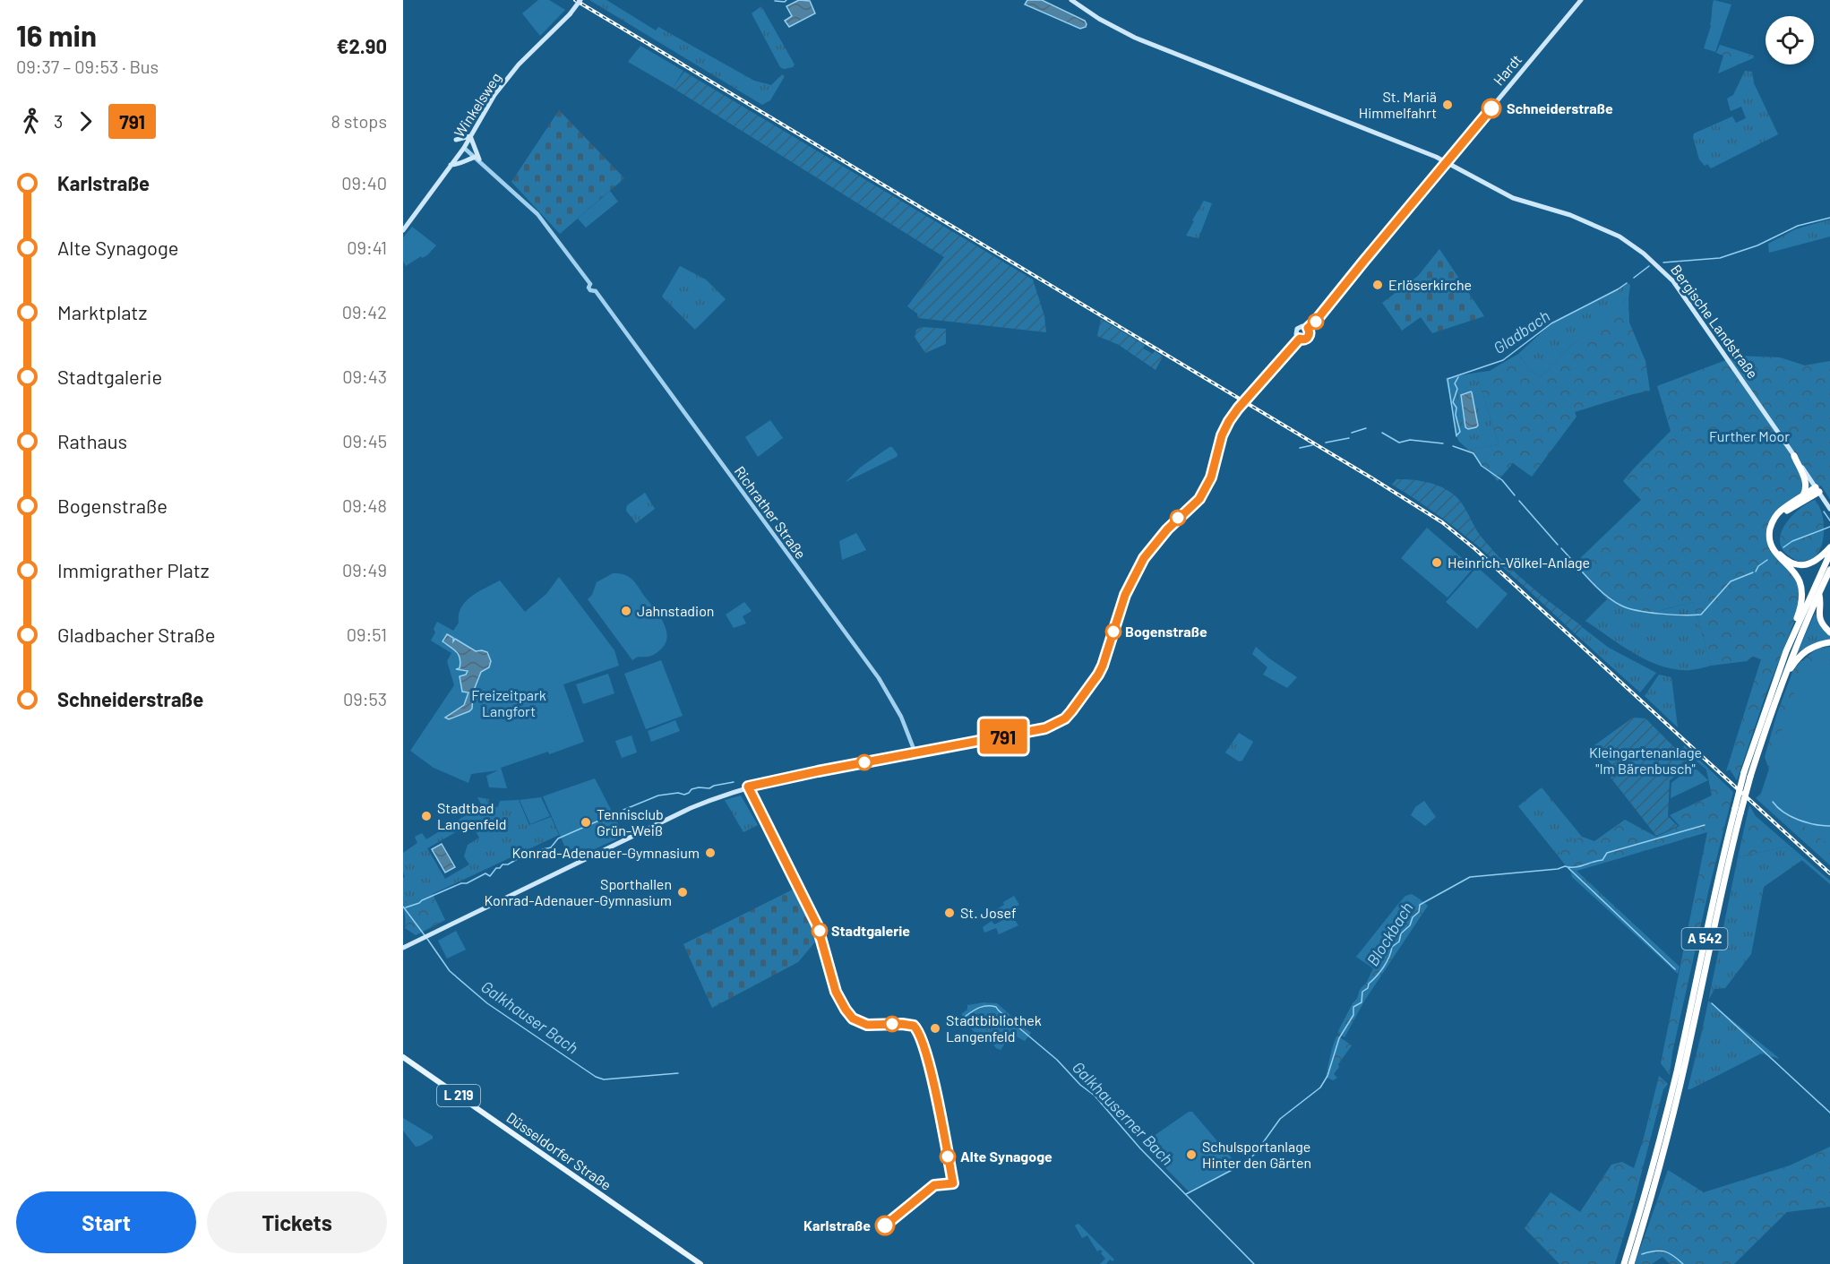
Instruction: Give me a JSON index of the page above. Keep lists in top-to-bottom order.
{
  "streets": {
    "highway": ["A 542"],
    "main road": [
      "Hardt",
      "Winkelsweg",
      "Bergische Landstraße",
      "L 219",
      "Düsseldorfer Straße"
    ],
    "street": ["Richrather Straße"]
  },
  "crossings": [
    ["Hardt", "Bergische Landstraße"]
  ],
  "water": [
    "Gladbach",
    "Blockbach",
    "Galkhauser Bach",
    "Galkhauserner Bach"
  ],
  "parks": ["Further Moor", "Freizeitpark Langfort", "Kleingartenanlage \"Im Bärenbusch\""],
  "places": [
    "St. Mariä Himmelfahrt",
    "Schneiderstraße",
    "Erlöserkirche",
    "Heinrich-Völkel-Anlage",
    "Jahnstadion",
    "Bogenstraße",
    "Stadtbad Langenfeld",
    "Tennisclub Grün-Weiß",
    "Konrad-Adenauer-Gymnasium",
    "Sporthallen Konrad-Adenauer-Gymnasium",
    "St. Josef",
    "Stadtgalerie",
    "Stadtbibliothek Langenfeld",
    "Schulsportanlage Hinter den Gärten",
    "Alte Synagoge",
    "Karlstraße"
  ],
  "lines": ["bus line 791"],
  "page": {
    "heading": ["16 min", "09:37 – 09:53 · Bus", "€2.90"],
    "on_map": "791",
    "legs": ["3", "791", "8 stops"],
    "list": [
      {
        "name": "Karlstraße",
        "value": "09:40"
      },
      {
        "name": "Alte Synagoge",
        "value": "09:41"
      },
      {
        "name": "Marktplatz",
        "value": "09:42"
      },
      {
        "name": "Stadtgalerie",
        "value": "09:43"
      },
      {
        "name": "Rathaus",
        "value": "09:45"
      },
      {
        "name": "Bogenstraße",
        "value": "09:48"
      },
      {
        "name": "Immigrather Platz",
        "value": "09:49"
      },
      {
        "name": "Gladbacher Straße",
        "value": "09:51"
      },
      {
        "name": "Schneiderstraße",
        "value": "09:53"
      }
    ],
    "buttons": ["Start", "Tickets"]
  }
}
